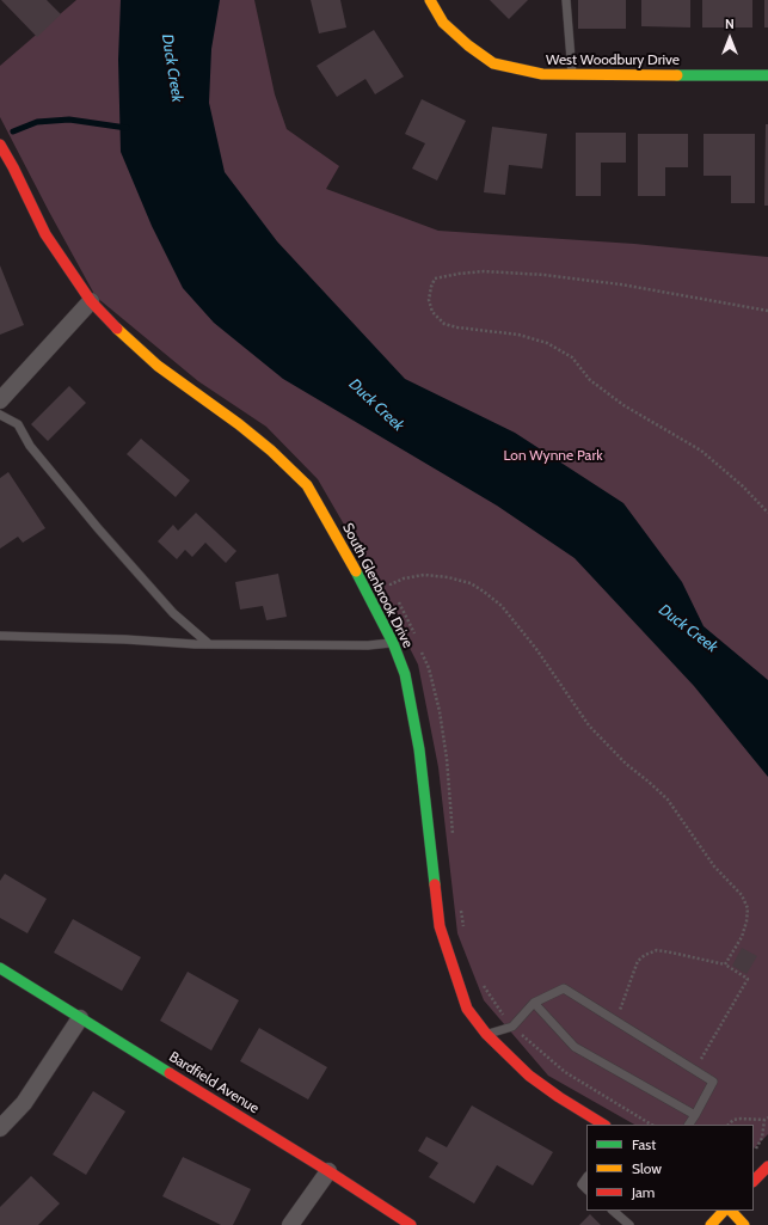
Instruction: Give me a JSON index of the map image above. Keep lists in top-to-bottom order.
{
  "streets": {
    "street": ["West Woodbury Drive", "South Glenbrook Drive", "Bardfield Avenue"]
  },
  "water": ["Duck Creek"],
  "parks": ["Lon Wynne Park"],
  "legend": ["Fast", "Slow", "Jam"],
  "north": "top"
}
